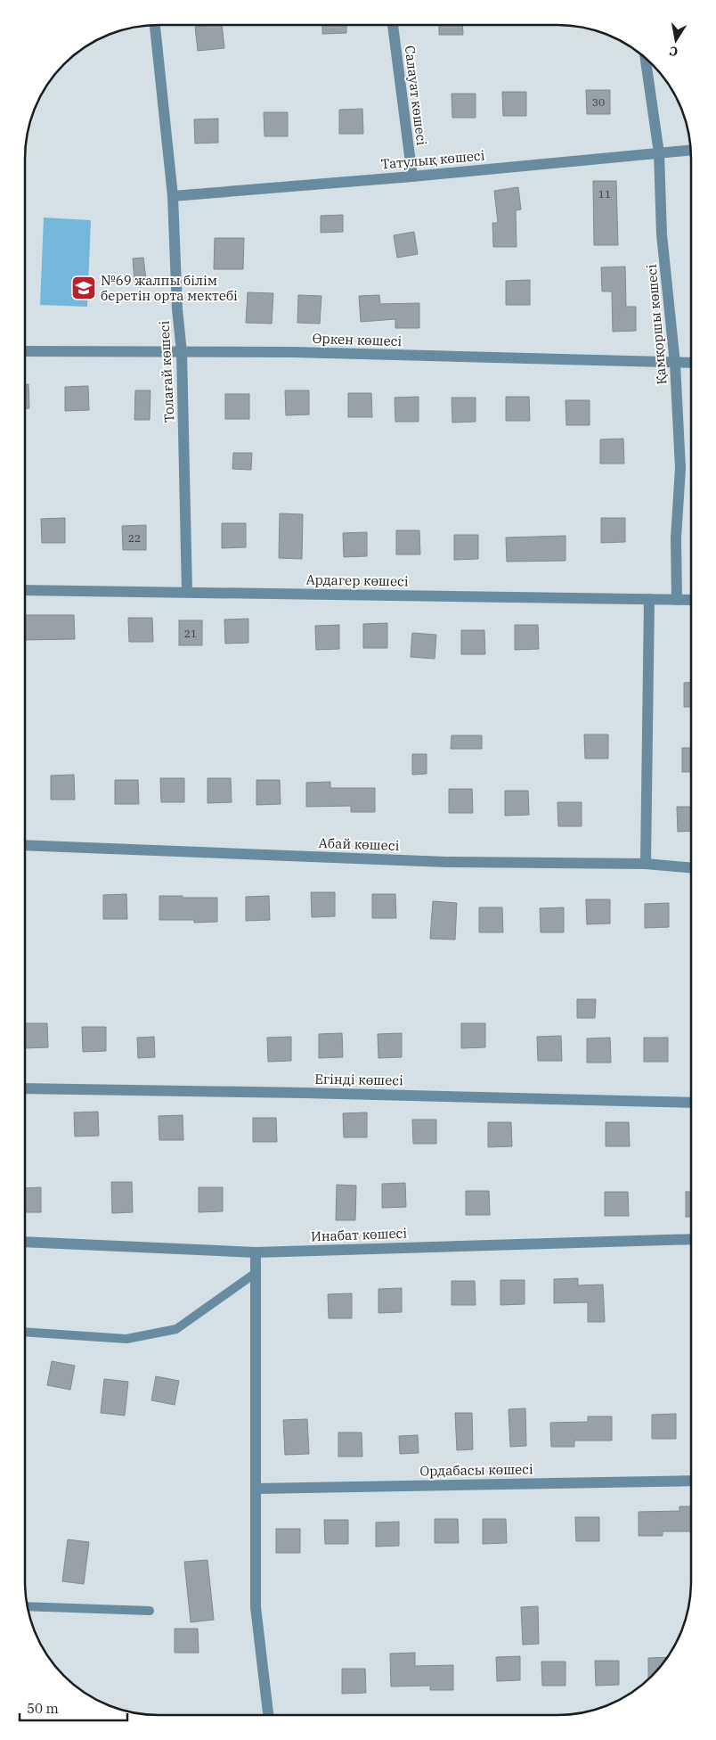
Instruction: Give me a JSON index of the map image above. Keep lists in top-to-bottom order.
{
  "streets": {
    "street": [
      "Салауат көшесі",
      "Татулық көшесі",
      "Қамқоршы көшесі",
      "Өркен көшесі",
      "Толағай көшесі",
      "Ардагер көшесі",
      "Абай көшесі",
      "Егінді көшесі",
      "Инабат көшесі",
      "Ордабасы көшесі"
    ]
  },
  "crossings": [
    ["Салауат көшесі", "Татулық көшесі"],
    ["Татулық көшесі", "Қамқоршы көшесі"],
    ["Татулық көшесі", "Толағай көшесі"],
    ["Қамқоршы көшесі", "Өркен көшесі"],
    ["Қамқоршы көшесі", "Ардагер көшесі"],
    ["Өркен көшесі", "Толағай көшесі"],
    ["Толағай көшесі", "Ардагер көшесі"]
  ],
  "places": {
    "school or university": ["№69 жалпы білім беретін орта мектебі"]
  },
  "house_numbers": [
    "30",
    "11",
    "22",
    "21"
  ],
  "scale_bar": "50 m",
  "north": "bottom"
}
